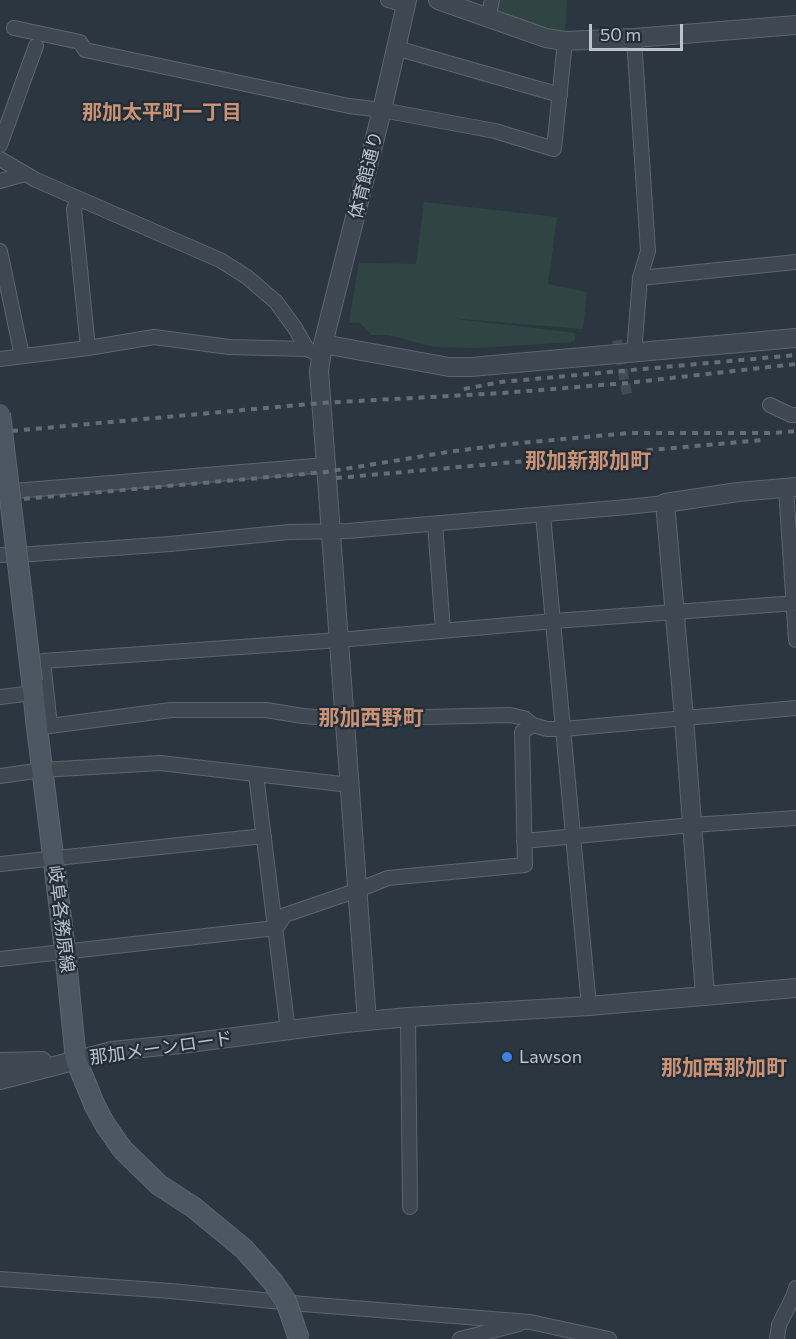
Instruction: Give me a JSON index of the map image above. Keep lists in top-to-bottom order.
{
  "streets": {
    "main road": ["岐阜各務原線"],
    "street": ["体育館通り", "那加メーンロード"]
  },
  "crossings": [
    ["体育館通り", "那加メーンロード"],
    ["岐阜各務原線", "那加メーンロード"]
  ],
  "districts": [
    "那加太平町一丁目",
    "那加新那加町",
    "那加西野町",
    "那加西那加町"
  ],
  "places": ["Lawson"],
  "scale_bar": "50 m"
}
